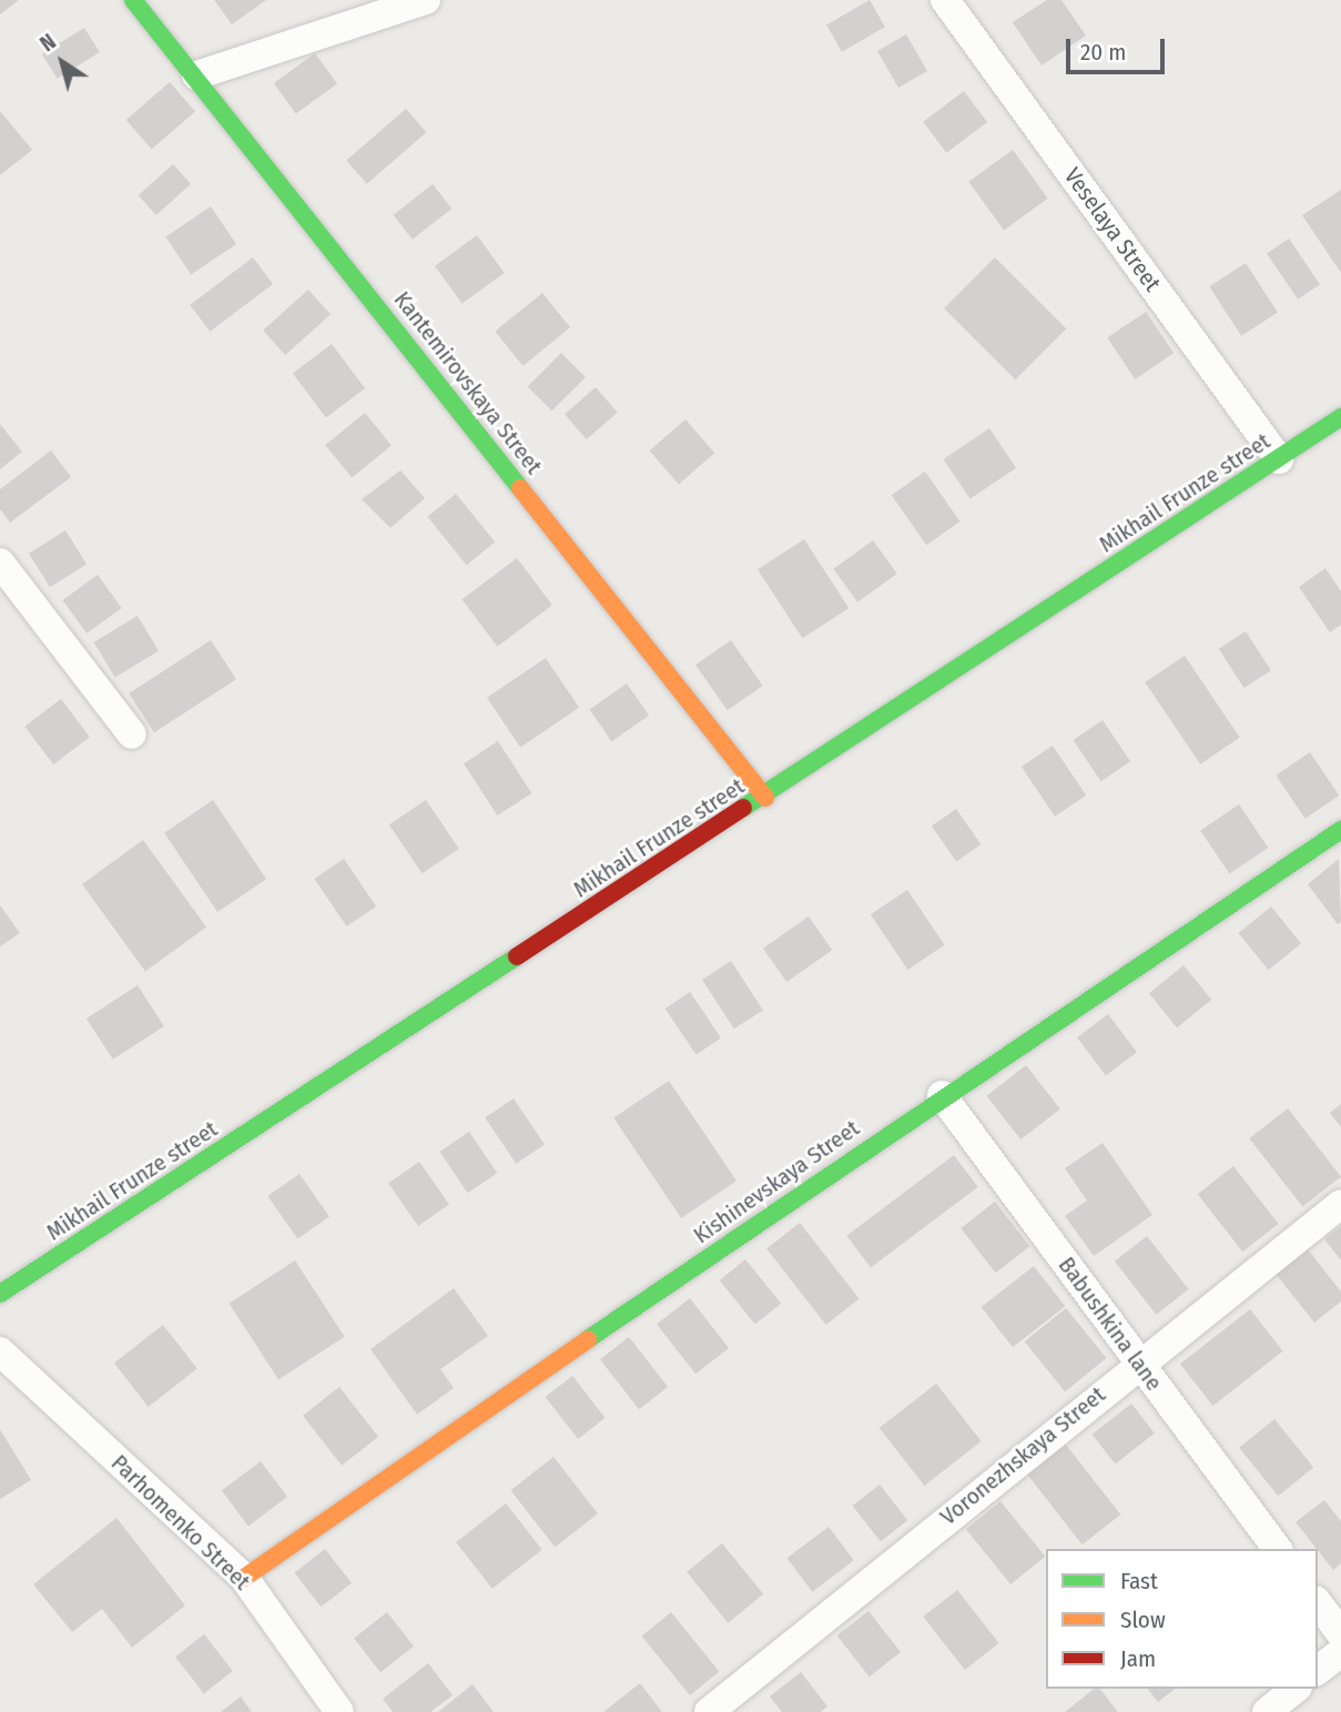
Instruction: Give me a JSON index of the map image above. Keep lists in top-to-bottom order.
{
  "streets": {
    "street": [
      "Veselaya Street",
      "Kantemirovskaya Street",
      "Mikhail Frunze street",
      "Kishinevskaya Street",
      "Babushkina lane",
      "Voronezhskaya Street",
      "Parhomenko Street"
    ]
  },
  "crossings": [
    ["Veselaya Street", "Mikhail Frunze street"],
    ["Kantemirovskaya Street", "Mikhail Frunze street"],
    ["Kishinevskaya Street", "Babushkina lane"],
    ["Kishinevskaya Street", "Parhomenko Street"],
    ["Babushkina lane", "Voronezhskaya Street"]
  ],
  "legend": ["Fast", "Slow", "Jam"],
  "scale_bar": "20 m",
  "north": "top left"
}
